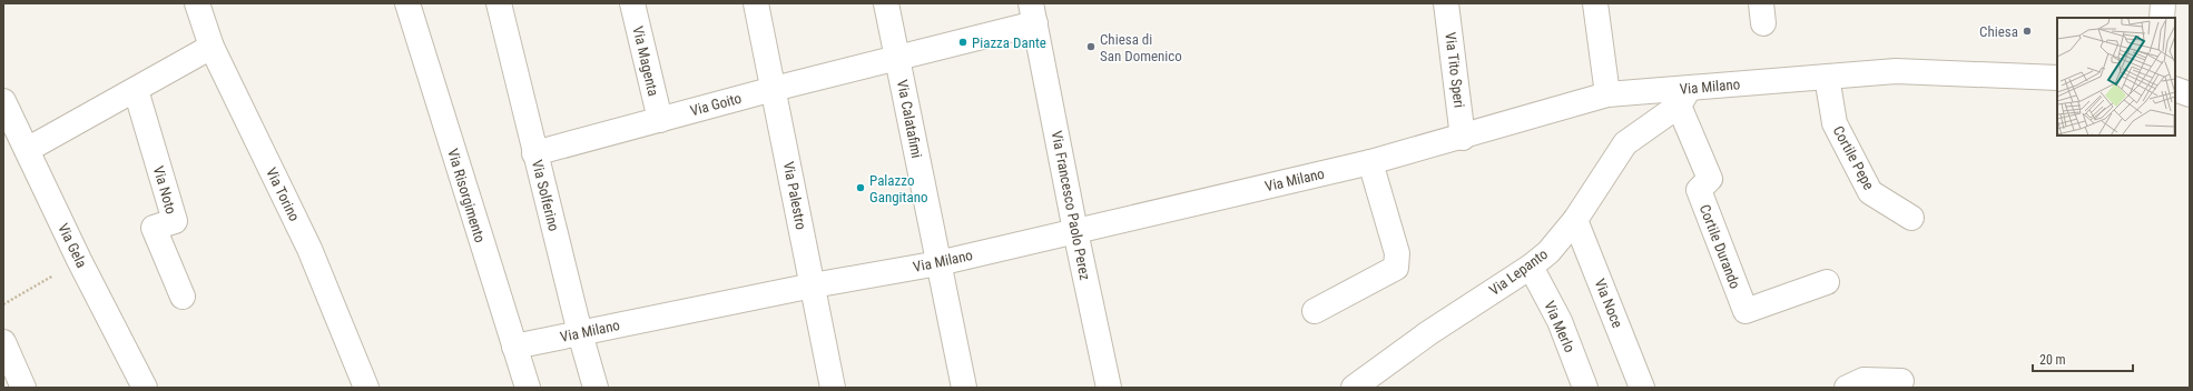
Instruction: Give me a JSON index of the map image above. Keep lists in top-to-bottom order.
{
  "streets": {
    "street": [
      "Via Magenta",
      "Via Tito Speri",
      "Via Milano",
      "Via Goito",
      "Via Calatafimi",
      "Cortile Pepe",
      "Via Noto",
      "Via Torino",
      "Via Risorgimento",
      "Via Solferino",
      "Via Palestro",
      "Via Francesco Paolo Perez",
      "Via Gela",
      "Cortile Durando",
      "Via Lepanto",
      "Via Noce",
      "Via Merlo"
    ]
  },
  "crossings": [
    ["Via Magenta", "Via Goito"],
    ["Via Tito Speri", "Via Milano"],
    ["Via Milano", "Via Calatafimi"],
    ["Via Milano", "Cortile Pepe"],
    ["Via Milano", "Via Risorgimento"],
    ["Via Milano", "Via Solferino"],
    ["Via Milano", "Via Palestro"],
    ["Via Milano", "Via Francesco Paolo Perez"],
    ["Via Milano", "Cortile Durando"],
    ["Via Milano", "Via Lepanto"],
    ["Via Goito", "Via Calatafimi"],
    ["Via Goito", "Via Solferino"],
    ["Via Goito", "Via Palestro"],
    ["Via Goito", "Via Francesco Paolo Perez"],
    ["Cortile Durando", "Via Lepanto"],
    ["Via Lepanto", "Via Noce"],
    ["Via Lepanto", "Via Merlo"]
  ],
  "places": [
    "Chiesa",
    "Piazza Dante",
    "Chiesa di San Domenico",
    "Palazzo Gangitano"
  ],
  "scale_bar": "20 m"
}
